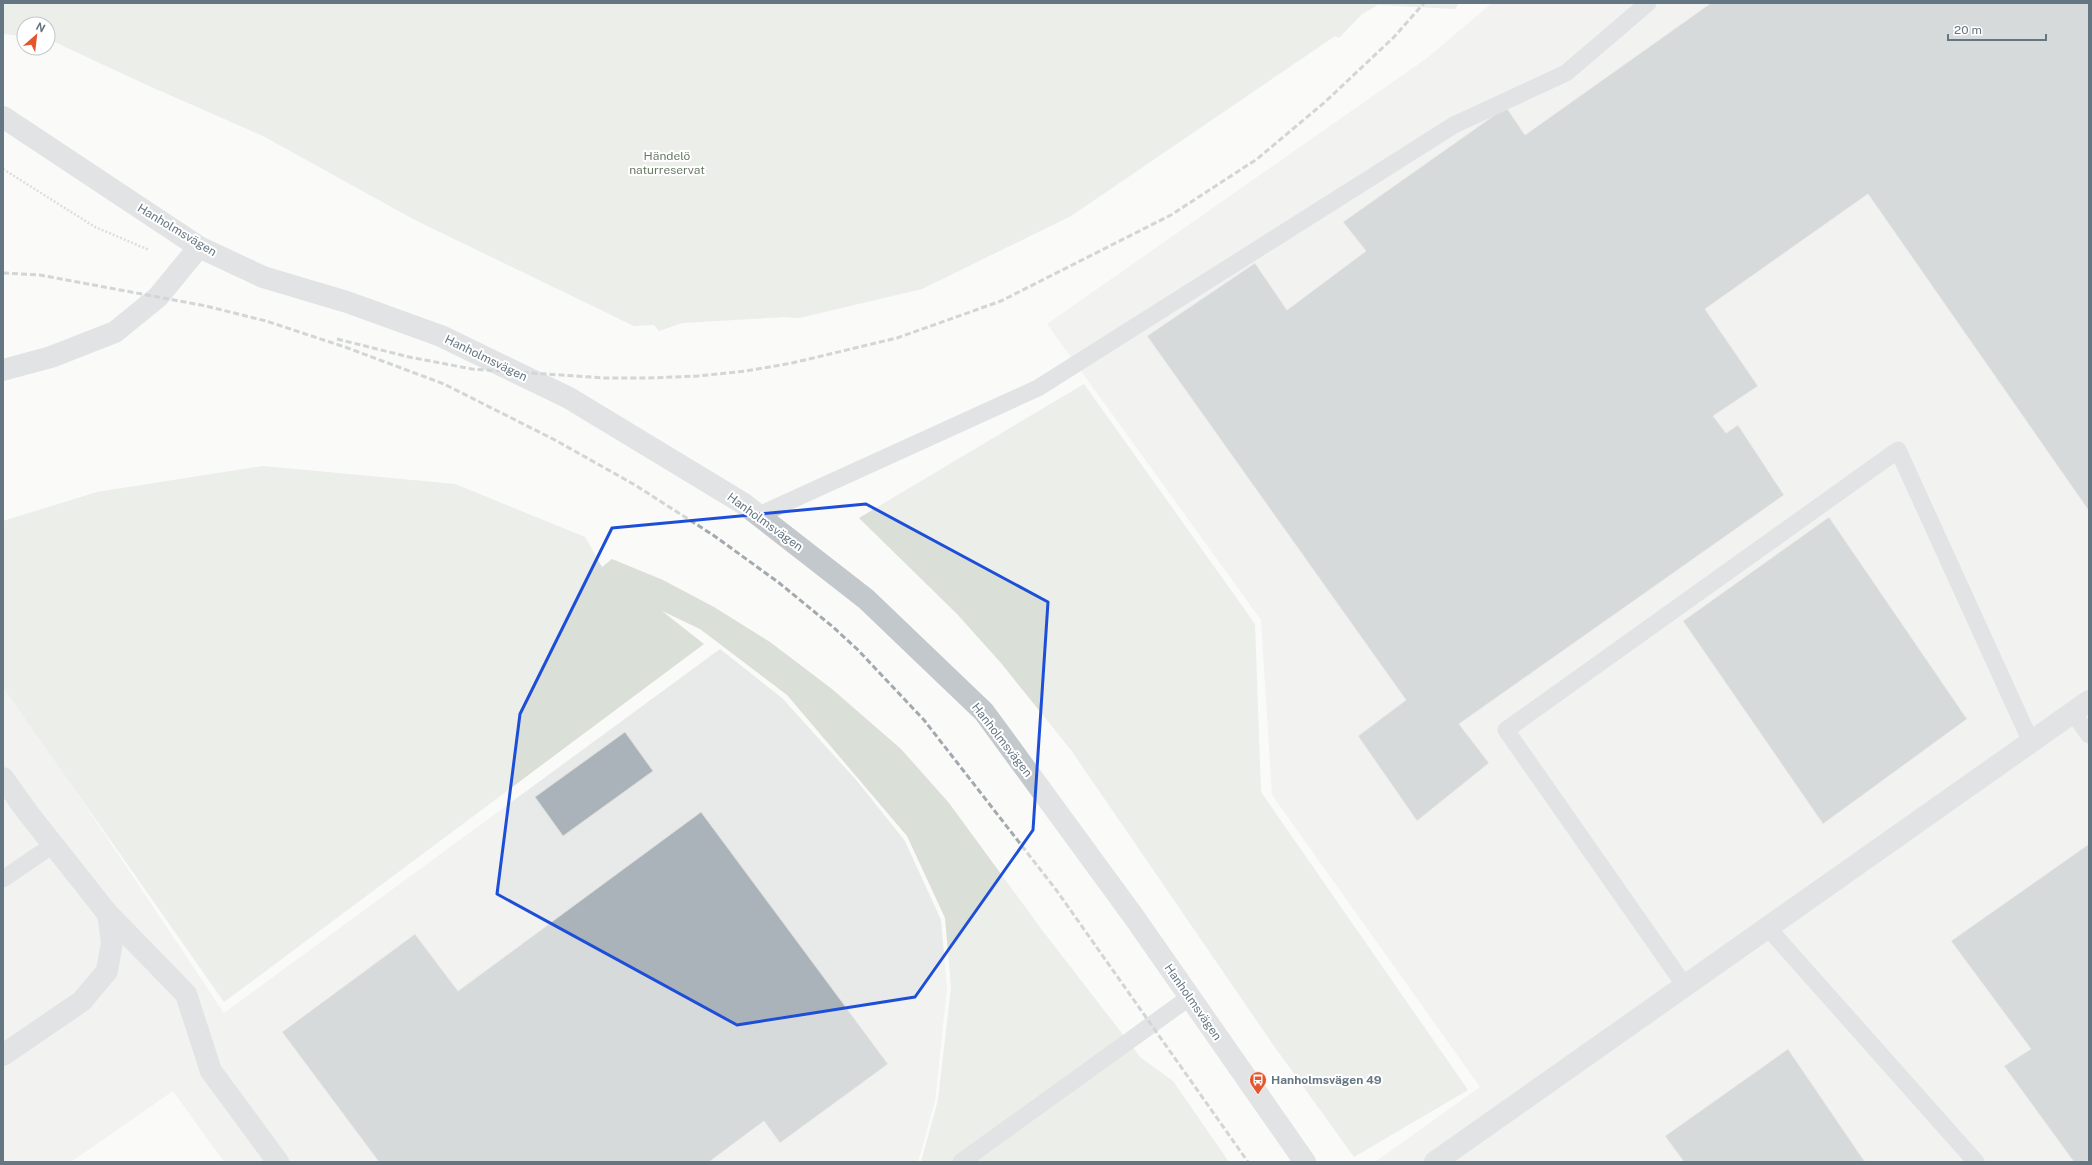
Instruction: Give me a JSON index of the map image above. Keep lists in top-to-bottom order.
{
  "streets": {
    "street": ["Hanholmsvägen"]
  },
  "parks": ["Händelö naturreservat"],
  "places": {
    "bus stop": ["Hanholmsvägen 49"]
  },
  "scale_bar": "20 m",
  "north": "top right"
}
